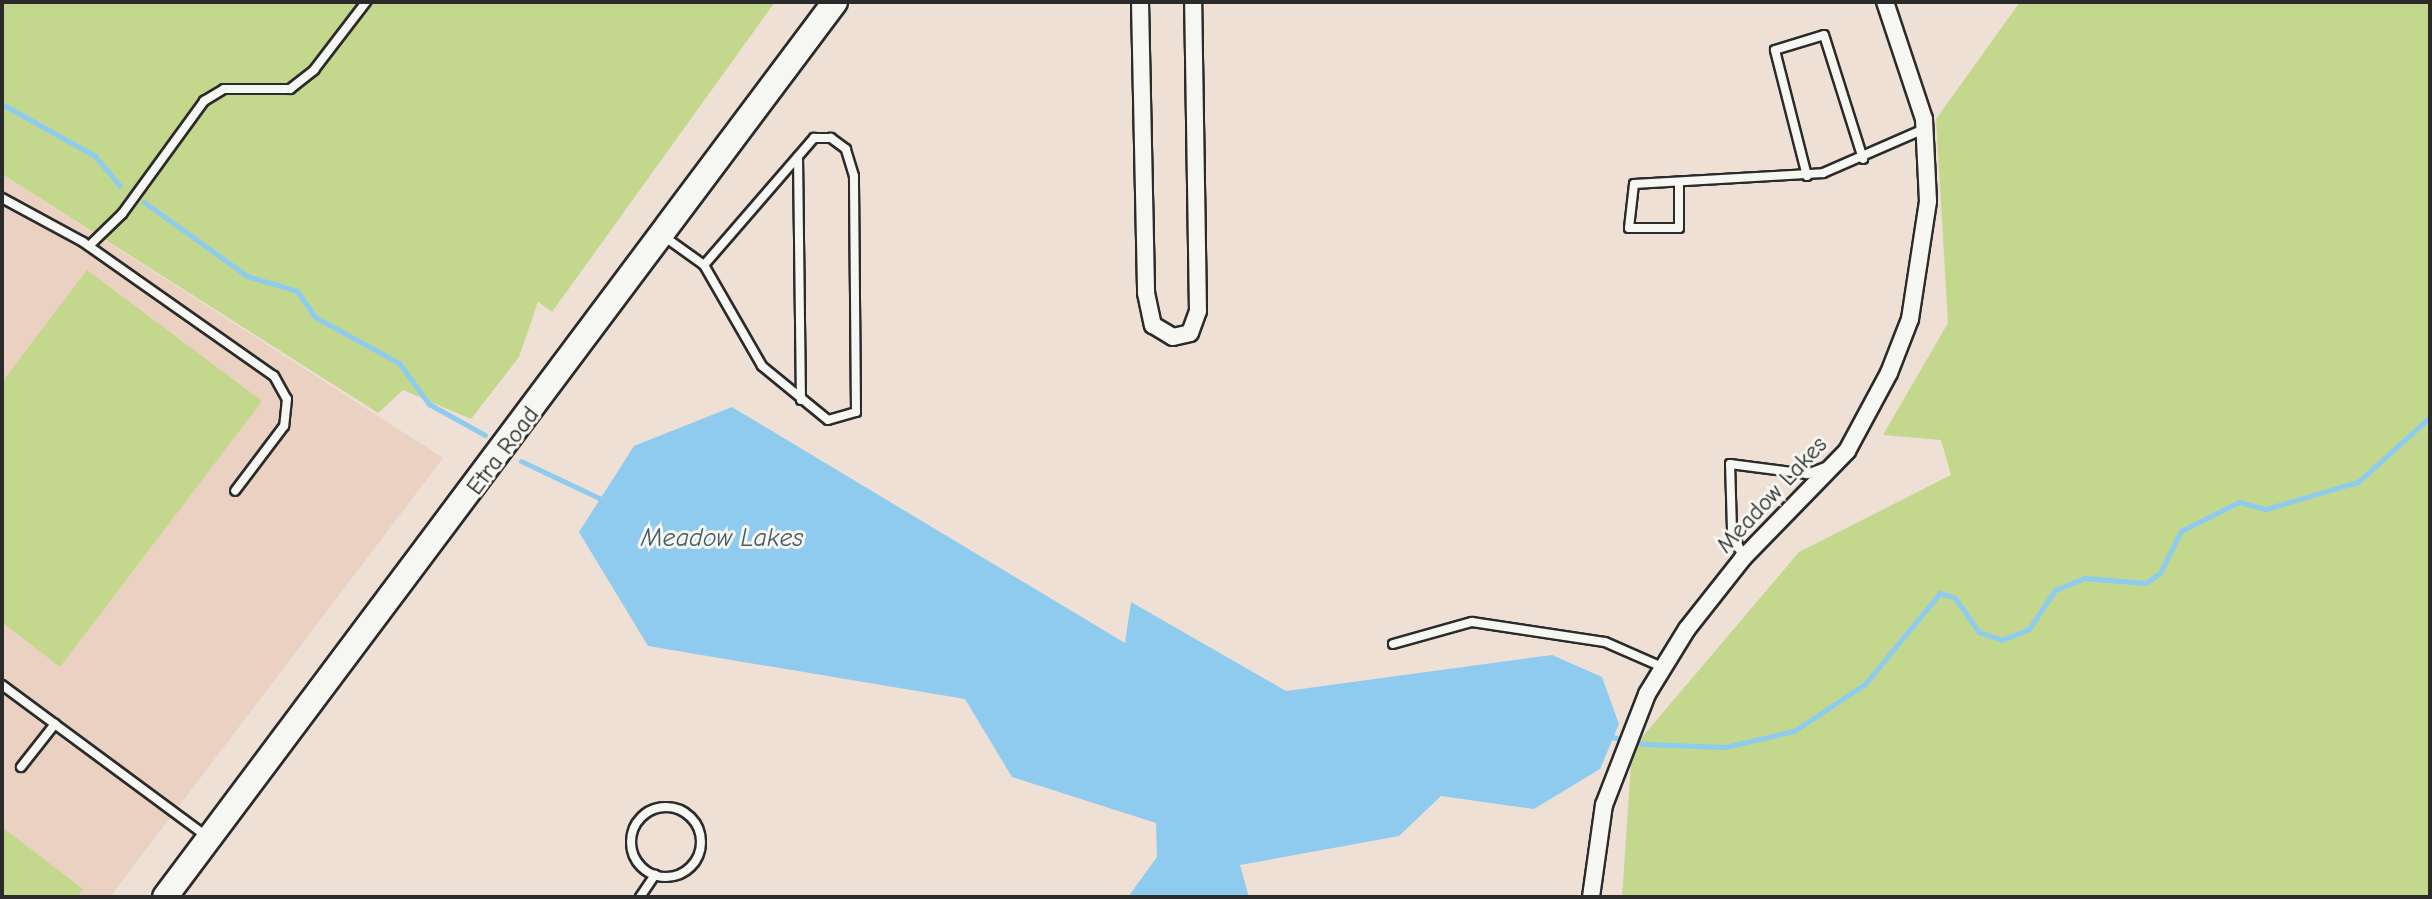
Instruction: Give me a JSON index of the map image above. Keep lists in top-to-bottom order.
{
  "streets": {
    "main road": ["Etra Road"],
    "street": ["Meadow Lakes"]
  },
  "water": ["Meadow Lakes"]
}
